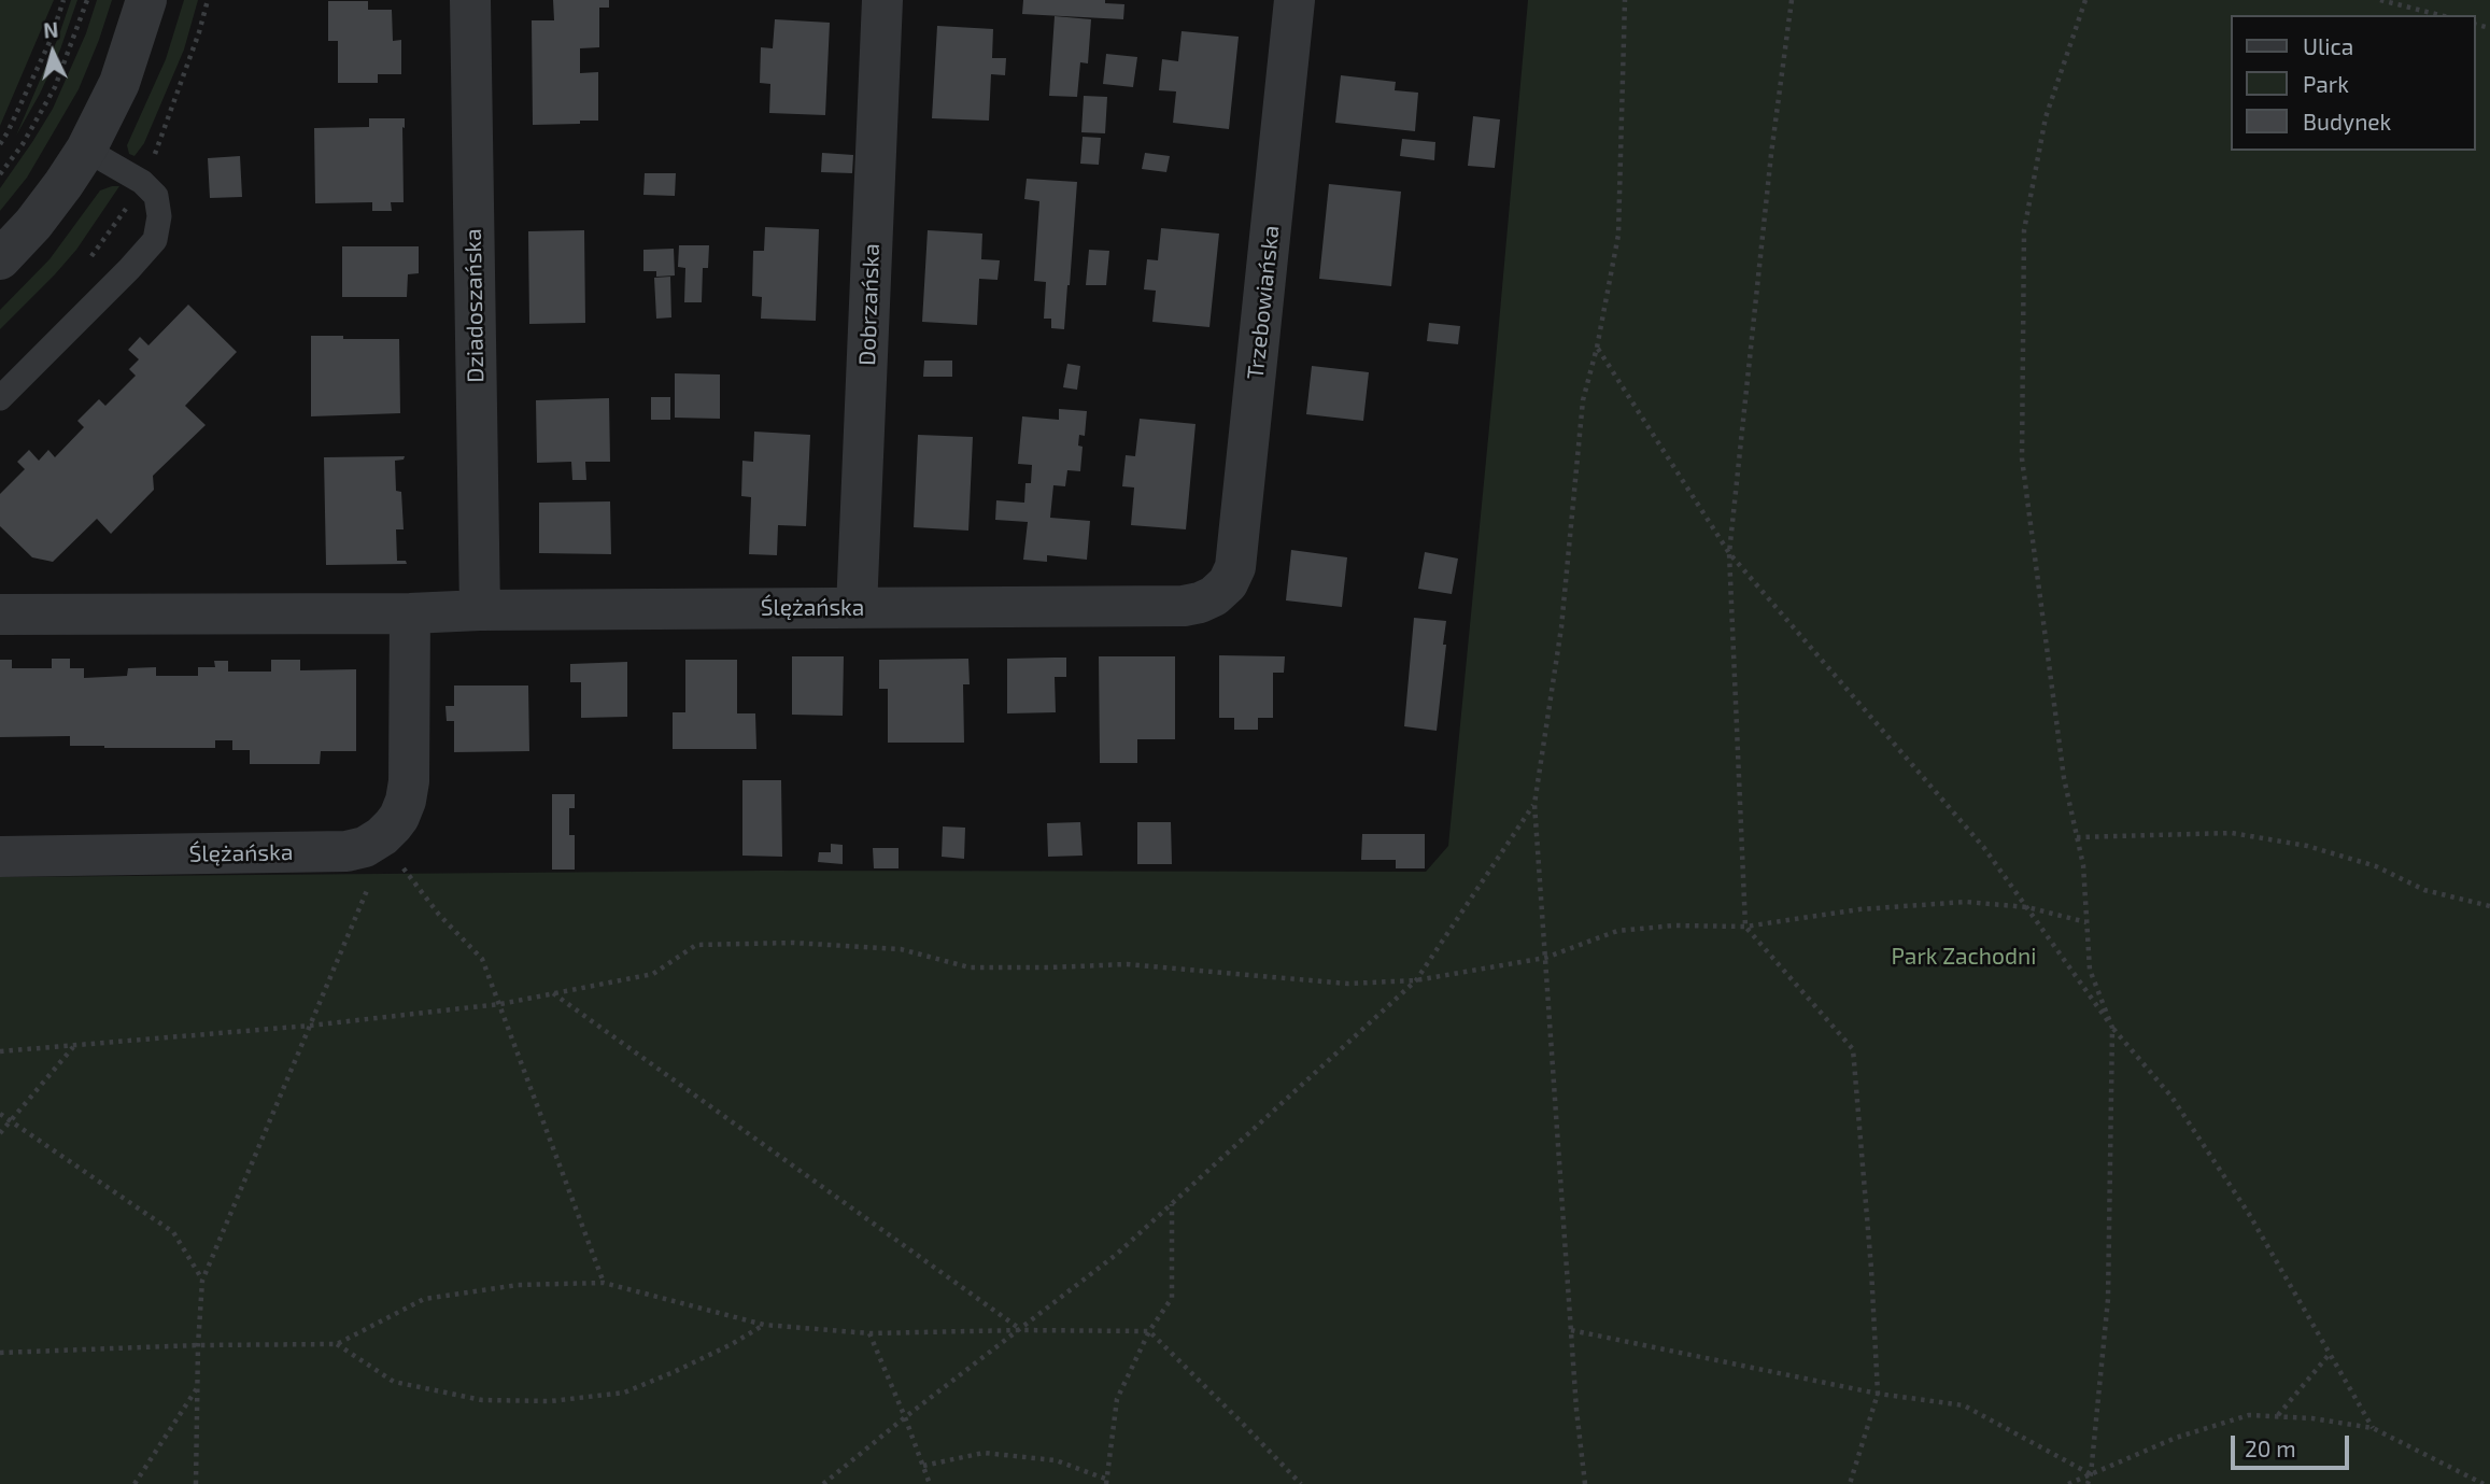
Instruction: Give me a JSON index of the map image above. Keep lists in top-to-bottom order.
{
  "streets": {
    "street": [
      "Trzebowiańska",
      "Dobrzańska",
      "Dziadoszańska",
      "Ślężańska"
    ]
  },
  "crossings": [
    ["Trzebowiańska", "Ślężańska"],
    ["Dobrzańska", "Ślężańska"],
    ["Dziadoszańska", "Ślężańska"]
  ],
  "parks": ["Park Zachodni"],
  "legend": ["Ulica", "Park", "Budynek"],
  "scale_bar": "20 m",
  "north": "top"
}
